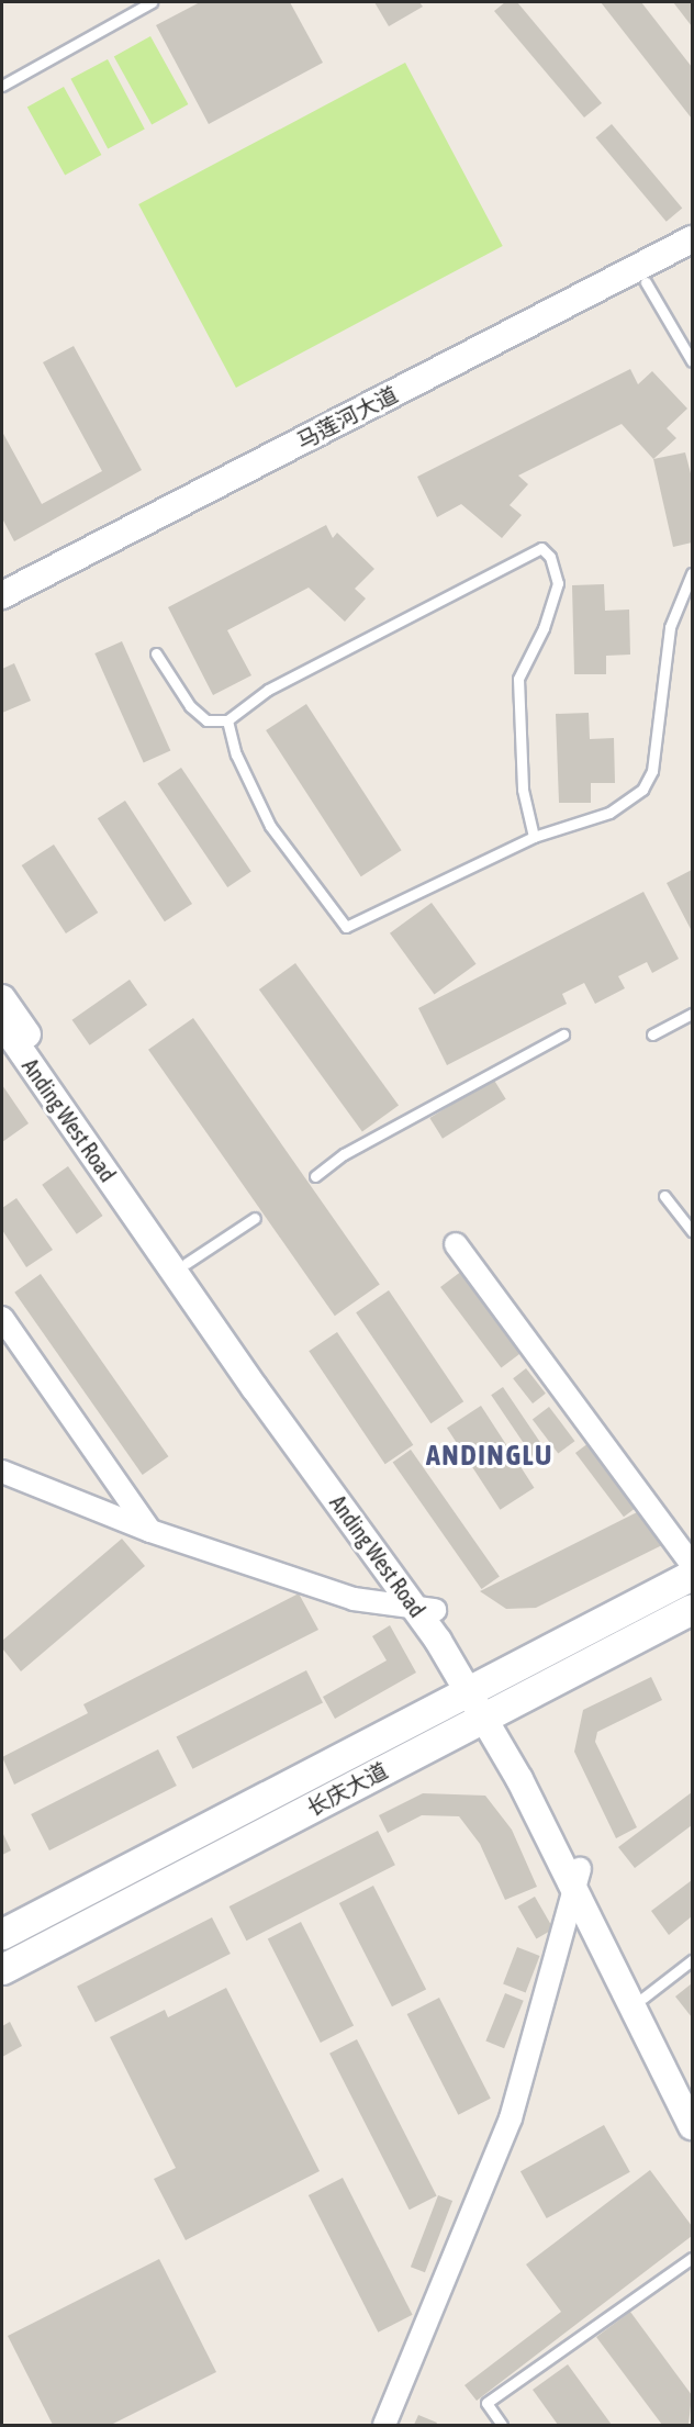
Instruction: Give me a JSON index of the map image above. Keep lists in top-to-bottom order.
{
  "streets": {
    "main road": ["长庆大道"],
    "street": ["马莲河大道", "Anding West Road"]
  },
  "crossings": [
    ["Anding West Road", "长庆大道"]
  ],
  "districts": ["ANDINGLU"]
}
